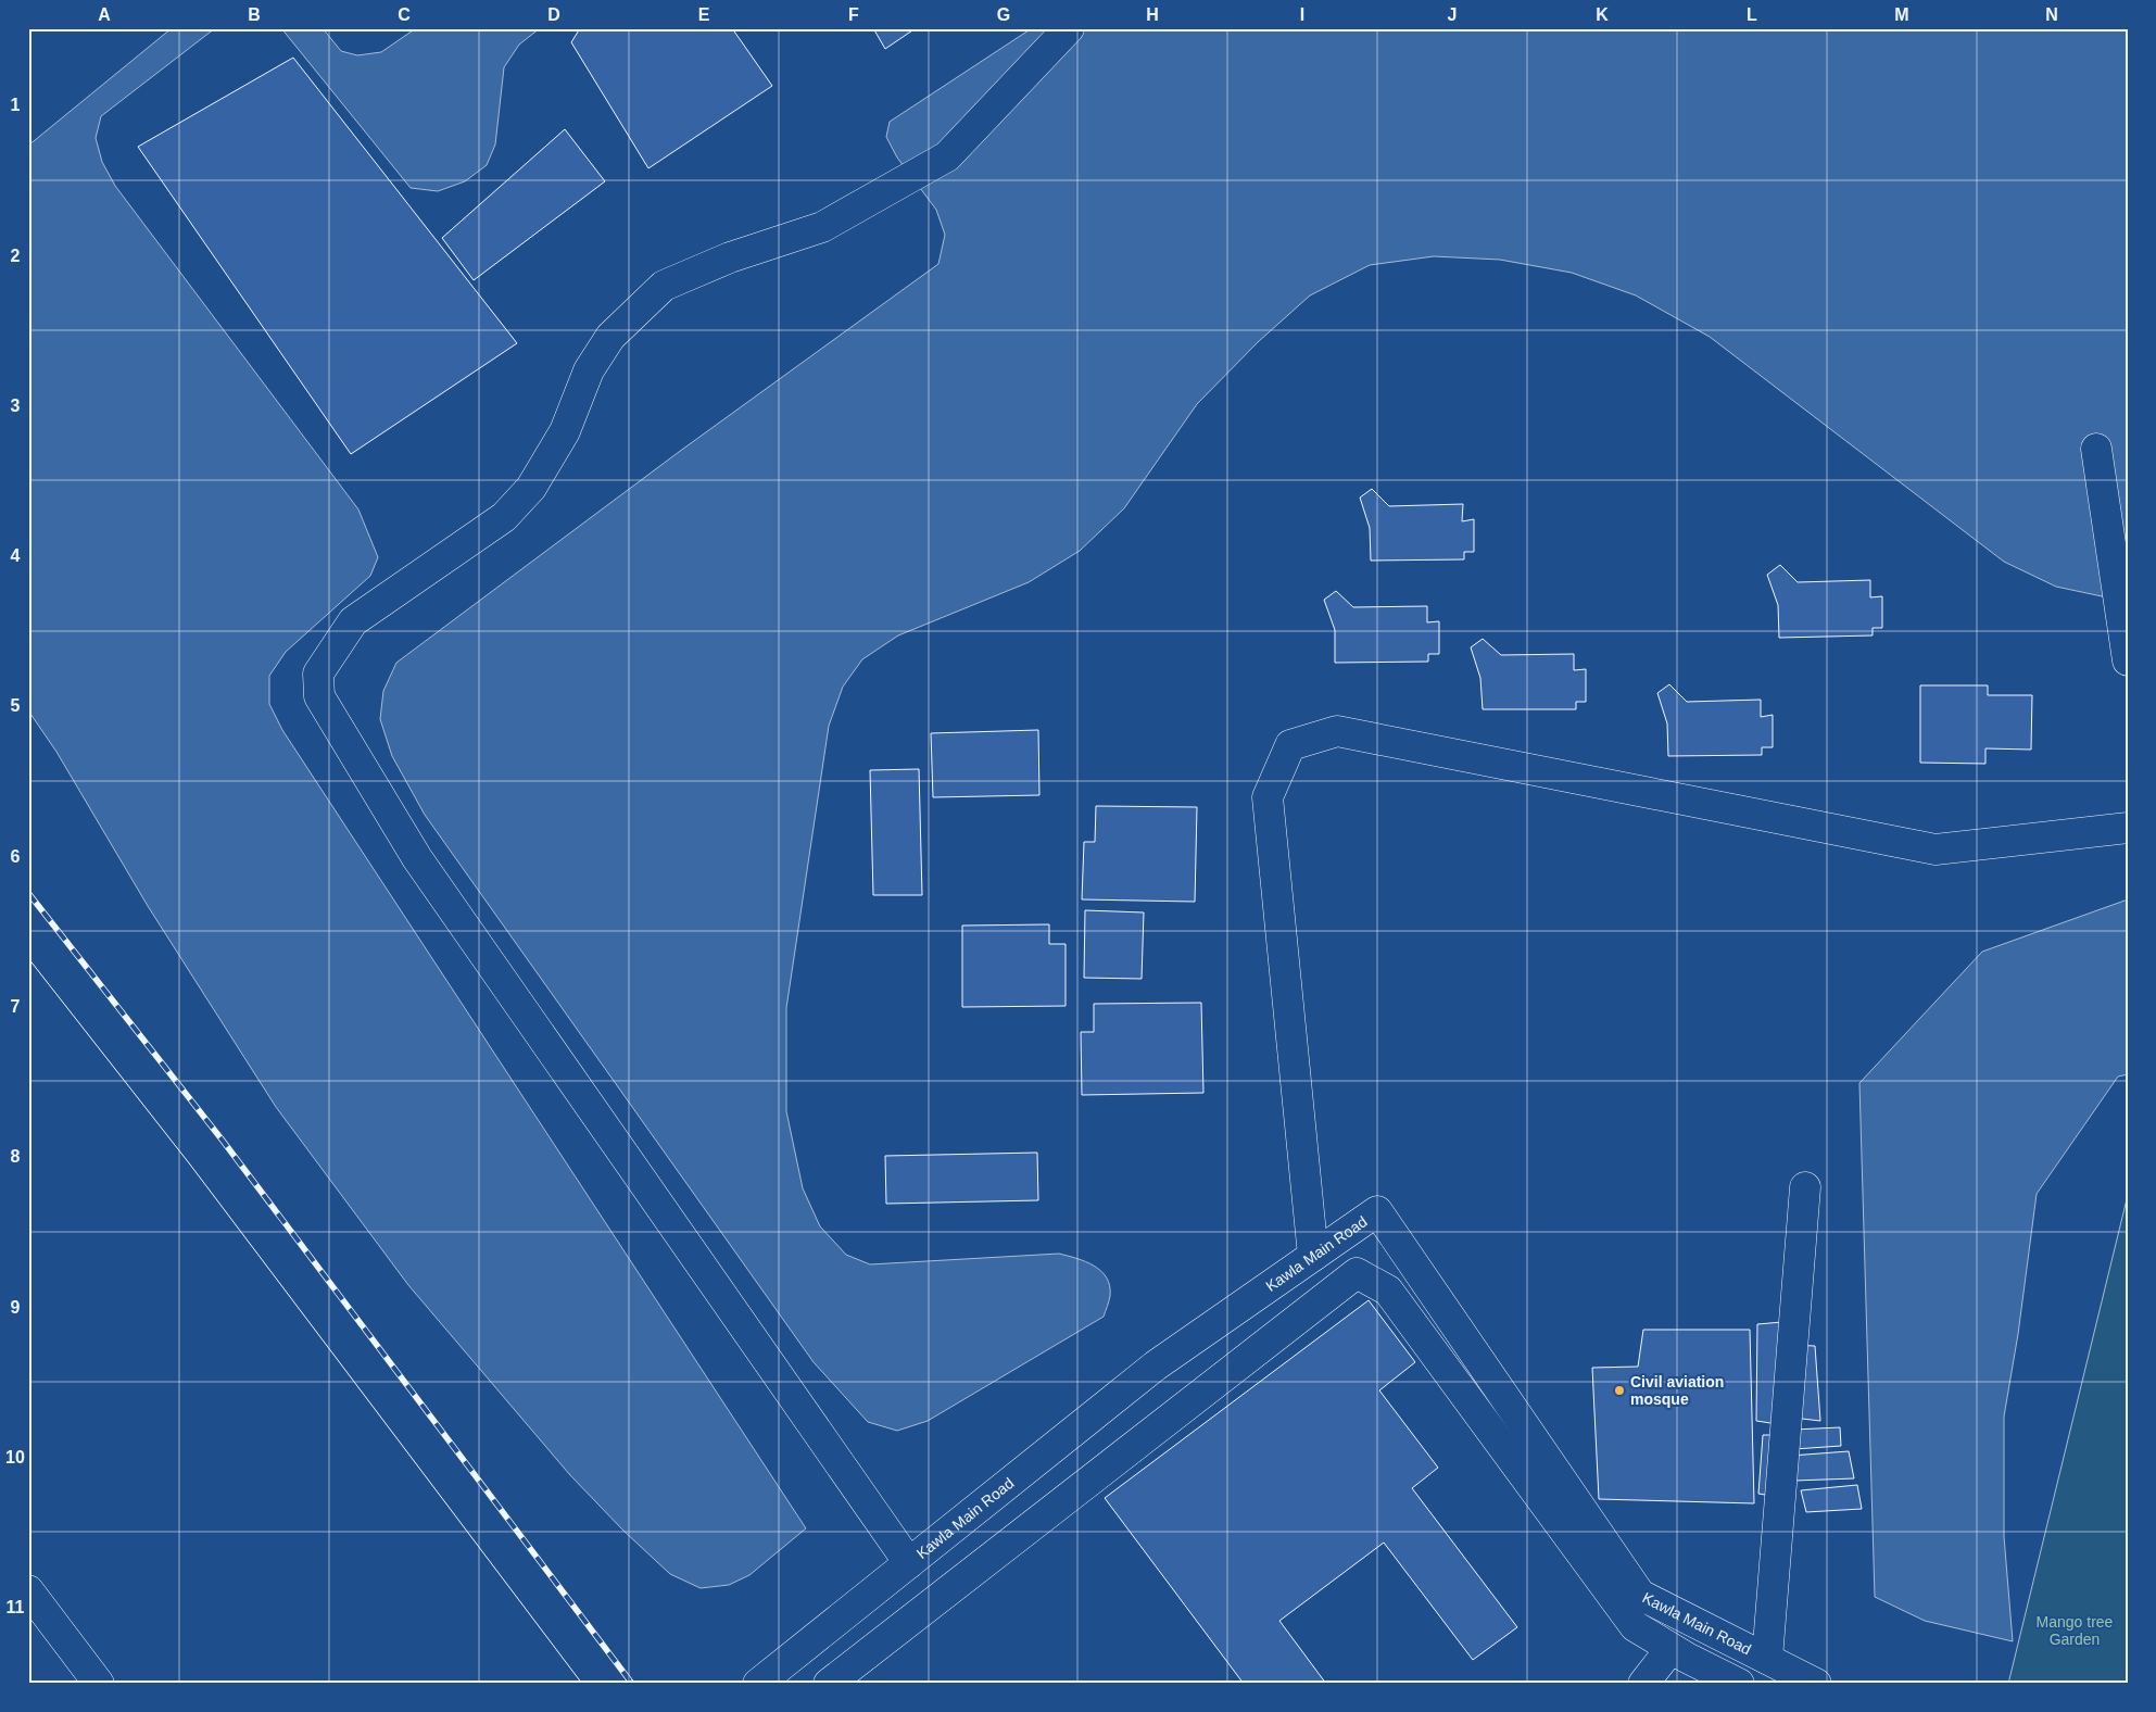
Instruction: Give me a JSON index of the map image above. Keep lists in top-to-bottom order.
{
  "streets": {
    "street": ["Kawla Main Road"]
  },
  "parks": ["Mango tree Garden"],
  "places": ["Civil aviation mosque"],
  "grid": {
    "columns": [
      "A",
      "B",
      "C",
      "D",
      "E",
      "F",
      "G",
      "H",
      "I",
      "J",
      "K",
      "L",
      "M",
      "N"
    ],
    "rows": [
      "1",
      "2",
      "3",
      "4",
      "5",
      "6",
      "7",
      "8",
      "9",
      "10",
      "11"
    ]
  }
}
